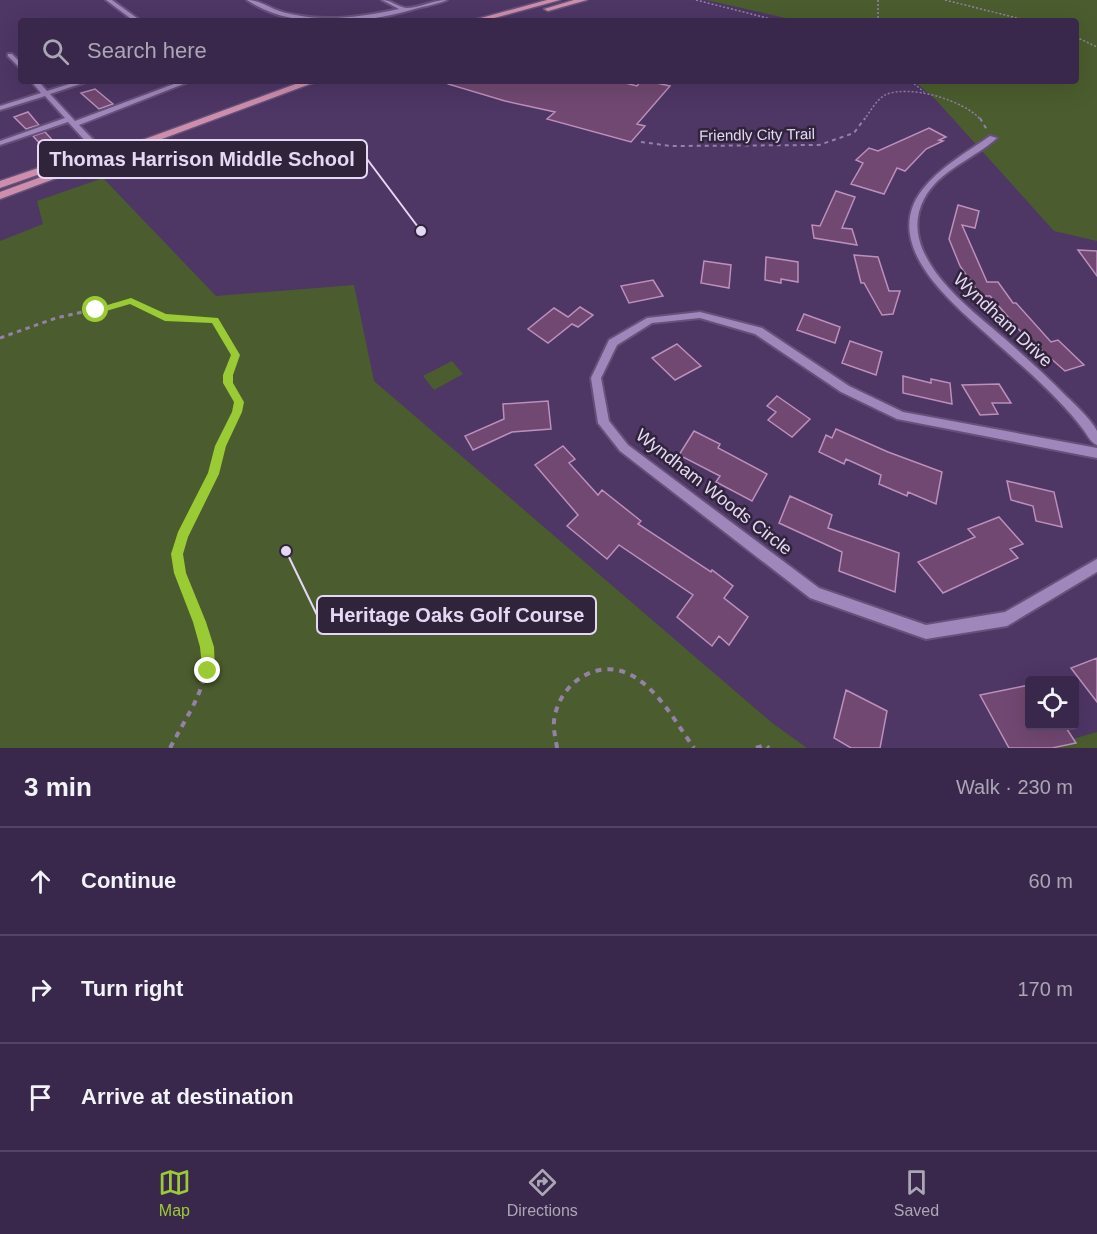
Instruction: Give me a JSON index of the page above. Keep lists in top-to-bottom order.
{
  "streets": {
    "street": ["Wyndham Drive", "Wyndham Woods Circle"],
    "path": ["Friendly City Trail"]
  },
  "crossings": [
    ["Friendly City Trail", "Wyndham Drive"]
  ],
  "places": ["Thomas Harrison Middle School", "Heritage Oaks Golf Course"],
  "page": {
    "search": "Search here",
    "heading": ["3 min", "Walk · 230 m"],
    "list": [
      ["Continue", "60 m"],
      ["Turn right", "170 m"],
      "Arrive at destination"
    ],
    "nav": ["Map", "Directions", "Saved"]
  }
}
